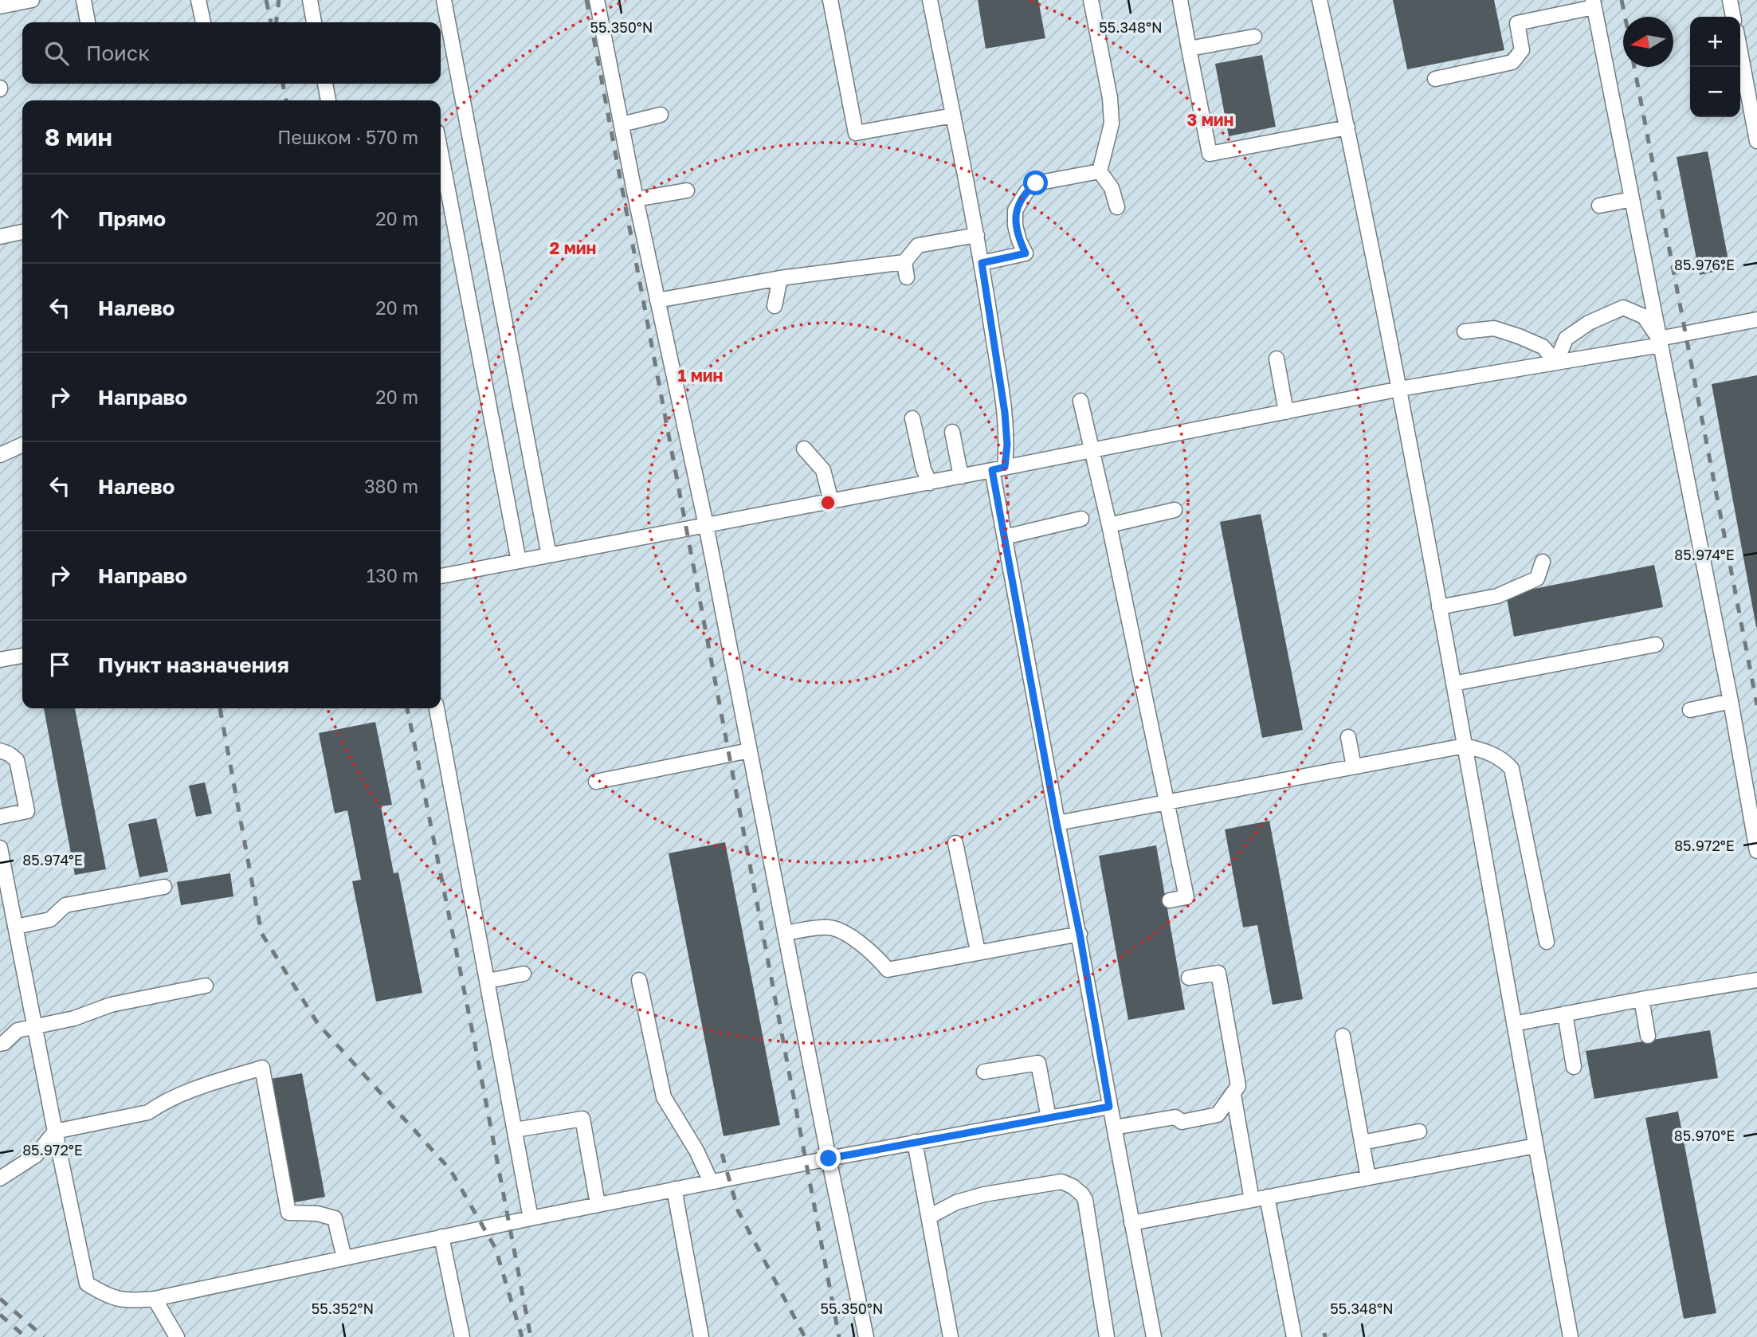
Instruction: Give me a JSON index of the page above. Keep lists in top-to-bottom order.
{
  "north": "left",
  "page": {
    "map_buttons": ["+", "−"],
    "search": "Поиск",
    "heading": ["8 мин", "Пешком · 570 m"],
    "list": [
      ["Прямо", "20 m"],
      ["Налево", "20 m"],
      ["Направо", "20 m"],
      ["Налево", "380 m"],
      ["Направо", "130 m"],
      "Пункт назначения"
    ]
  },
  "coordinates": [
    "55.350°N",
    "55.348°N",
    "85.976°E",
    "85.974°E",
    "85.972°E",
    "85.970°E",
    "55.352°N"
  ],
  "rings": ["3 мин", "2 мин", "1 мин"]
}
